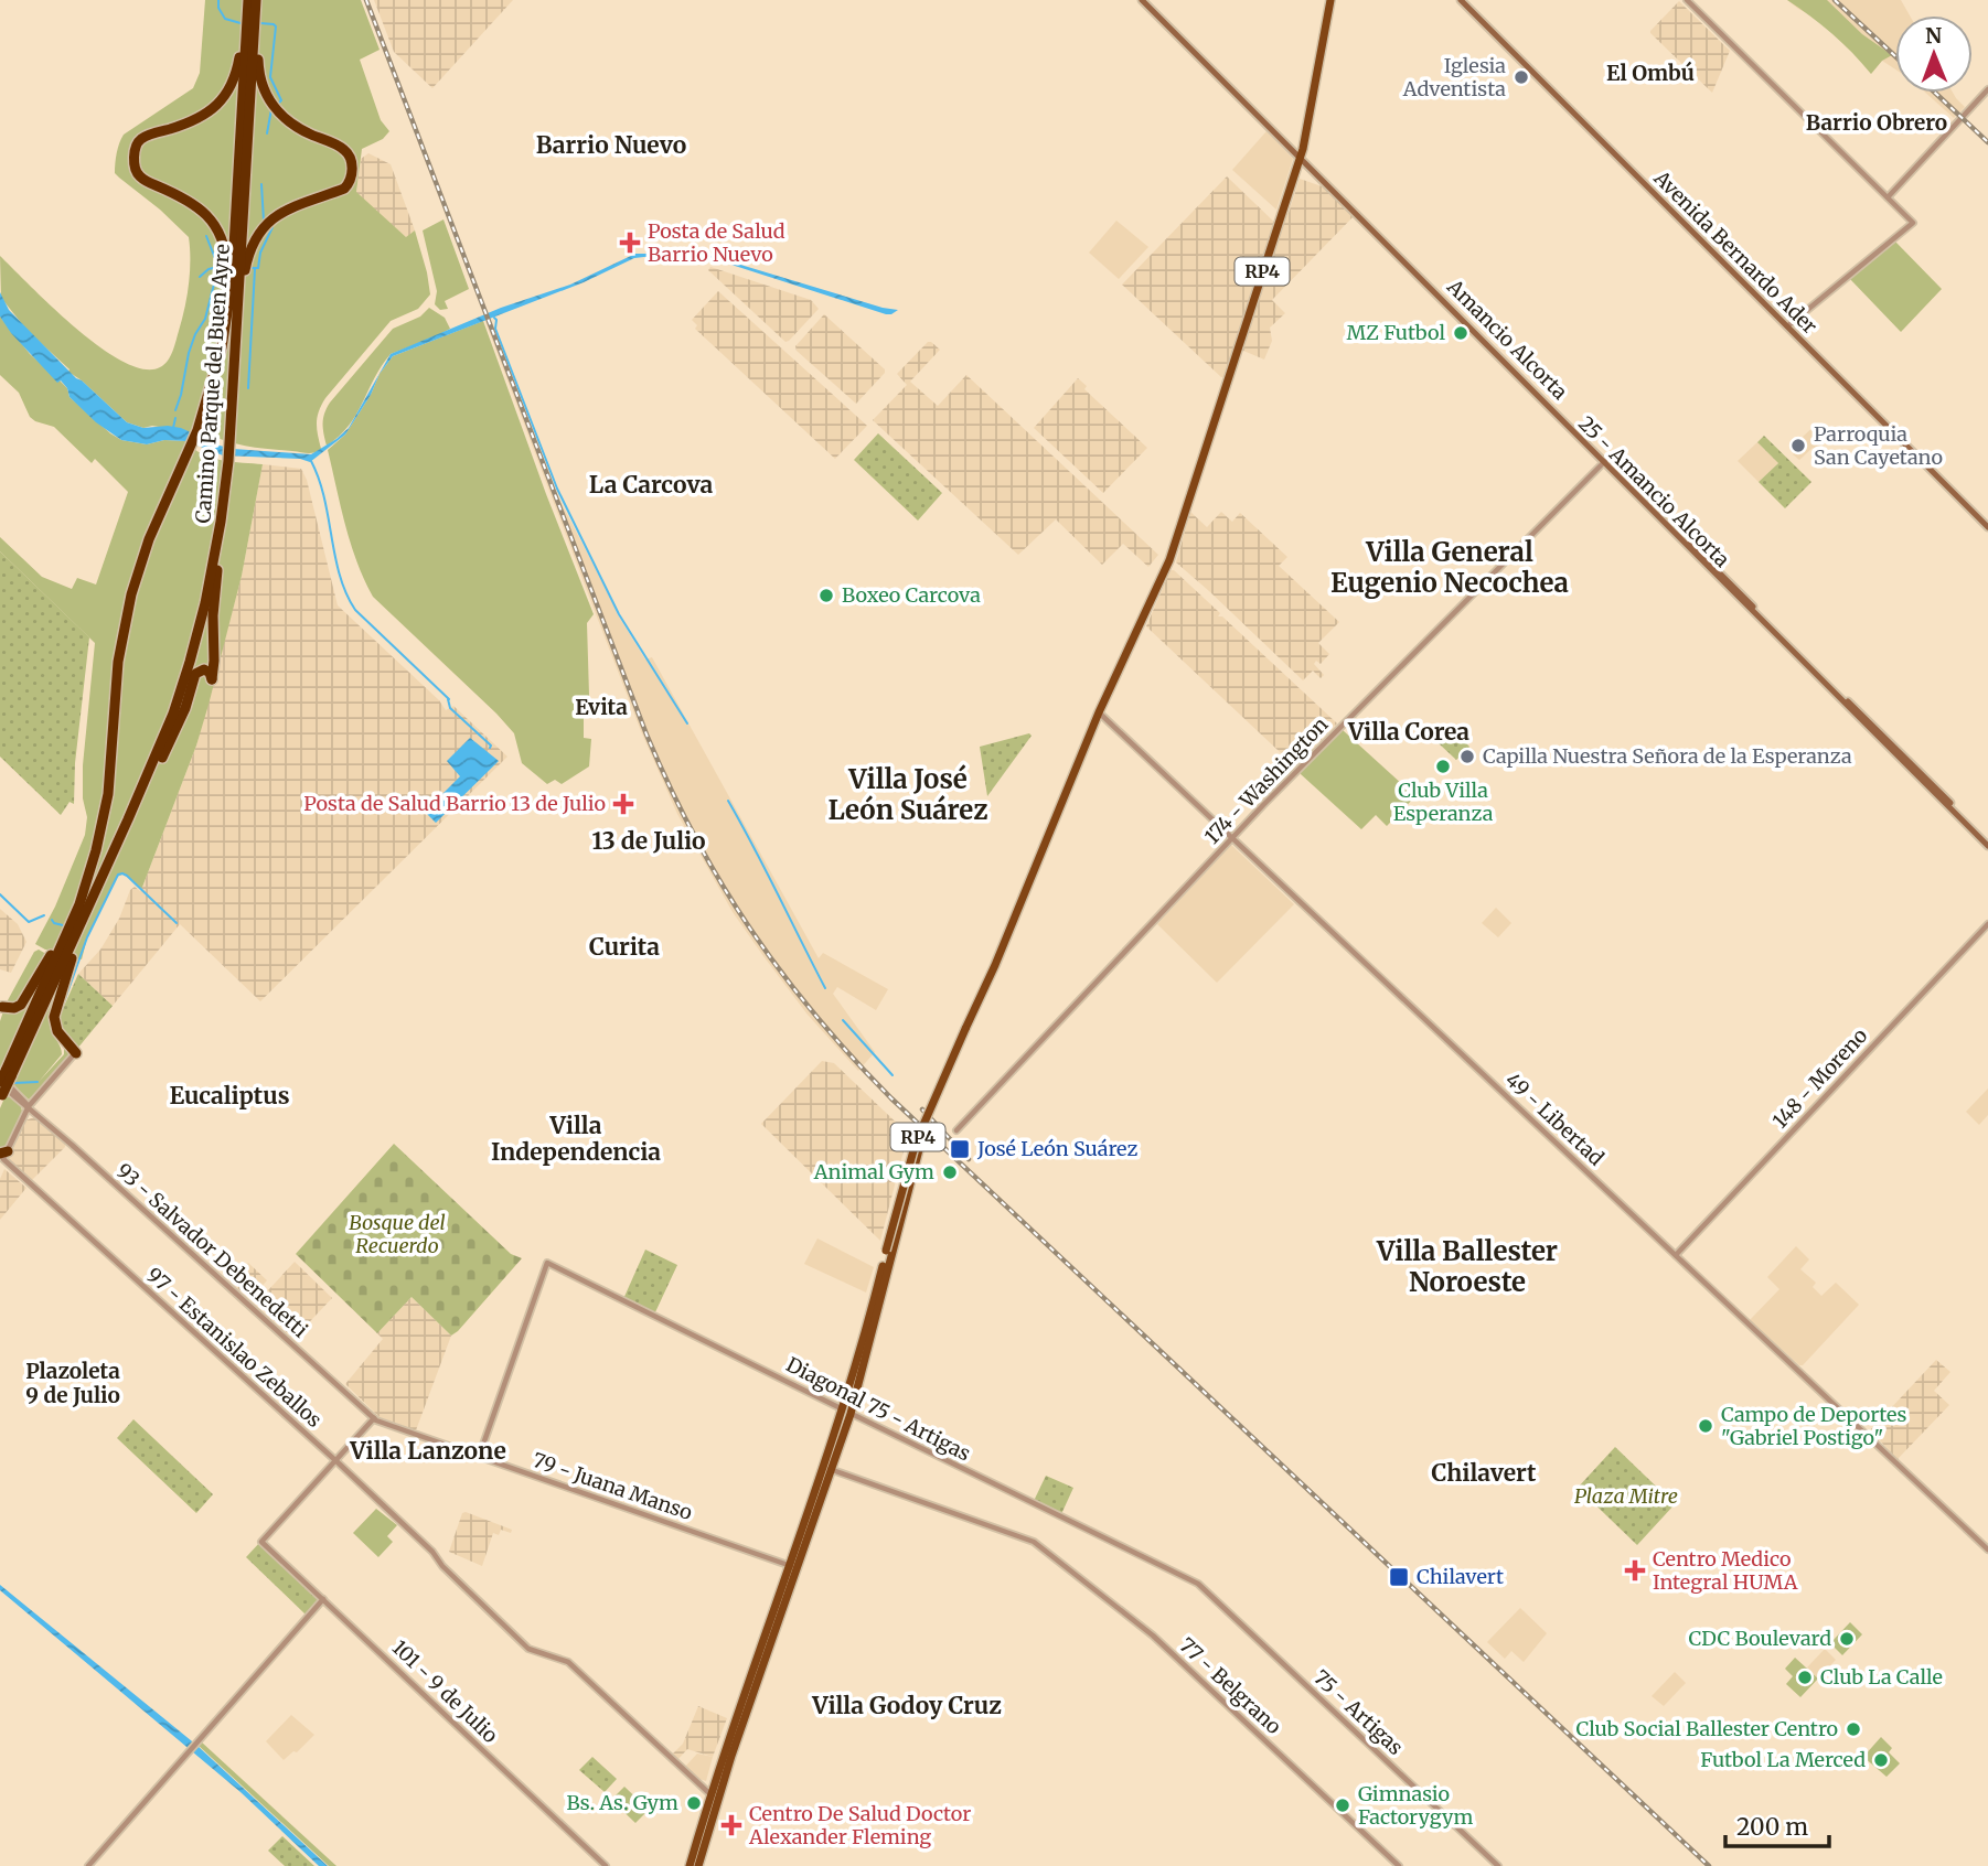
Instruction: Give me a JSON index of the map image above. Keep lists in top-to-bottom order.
{
  "streets": {
    "highway": ["Camino Parque del Buen Ayre"],
    "main road": ["Avenida Bernardo Ader", "RP4", "25 - Amancio Alcorta"],
    "street": [
      "174 - Washington",
      "148 - Moreno",
      "49 - Libertad",
      "93 - Salvador Debenedetti",
      "97 - Estanislao Zeballos",
      "Diagonal 75 - Artigas",
      "79 - Juana Manso",
      "77 - Belgrano",
      "101 - 9 de Julio",
      "75 - Artigas"
    ]
  },
  "crossings": [
    ["RP4", "25 - Amancio Alcorta"],
    ["RP4", "49 - Libertad"],
    ["RP4", "97 - Estanislao Zeballos"],
    ["RP4", "Diagonal 75 - Artigas"],
    ["RP4", "79 - Juana Manso"],
    ["RP4", "77 - Belgrano"],
    ["Camino Parque del Buen Ayre", "93 - Salvador Debenedetti"],
    ["25 - Amancio Alcorta", "174 - Washington"],
    ["174 - Washington", "49 - Libertad"],
    ["148 - Moreno", "49 - Libertad"],
    ["93 - Salvador Debenedetti", "79 - Juana Manso"],
    ["97 - Estanislao Zeballos", "101 - 9 de Julio"],
    ["Diagonal 75 - Artigas", "79 - Juana Manso"],
    ["Diagonal 75 - Artigas", "75 - Artigas"]
  ],
  "districts": [
    "El Ombú",
    "Barrio Obrero",
    "Barrio Nuevo",
    "La Carcova",
    "Villa General Eugenio Necochea",
    "Evita",
    "Villa Corea",
    "Villa José León Suárez",
    "13 de Julio",
    "Curita",
    "Eucaliptus",
    "Villa Independencia",
    "Villa Ballester Noroeste",
    "Plazoleta 9 de Julio",
    "Villa Lanzone",
    "Chilavert",
    "Villa Godoy Cruz"
  ],
  "parks": ["Bosque del Recuerdo", "Plaza Mitre"],
  "places": {
    "other": [
      "Iglesia Adventista",
      "MZ Futbol",
      "Parroquia San Cayetano",
      "Boxeo Carcova",
      "Capilla Nuestra Señora de la Esperanza",
      "Club Villa Esperanza",
      "Animal Gym",
      "Campo de Deportes \"Gabriel Postigo\"",
      "CDC Boulevard",
      "Club La Calle",
      "Club Social Ballester Centro",
      "Futbol La Merced",
      "Bs. As. Gym",
      "Gimnasio Factorygym"
    ],
    "health": [
      "Posta de Salud Barrio Nuevo",
      "Posta de Salud Barrio 13 de Julio",
      "Centro Medico Integral HUMA",
      "Centro De Salud Doctor Alexander Fleming"
    ],
    "transit": ["José León Suárez", "Chilavert"]
  },
  "scale_bar": "200 m",
  "north": "top"
}
